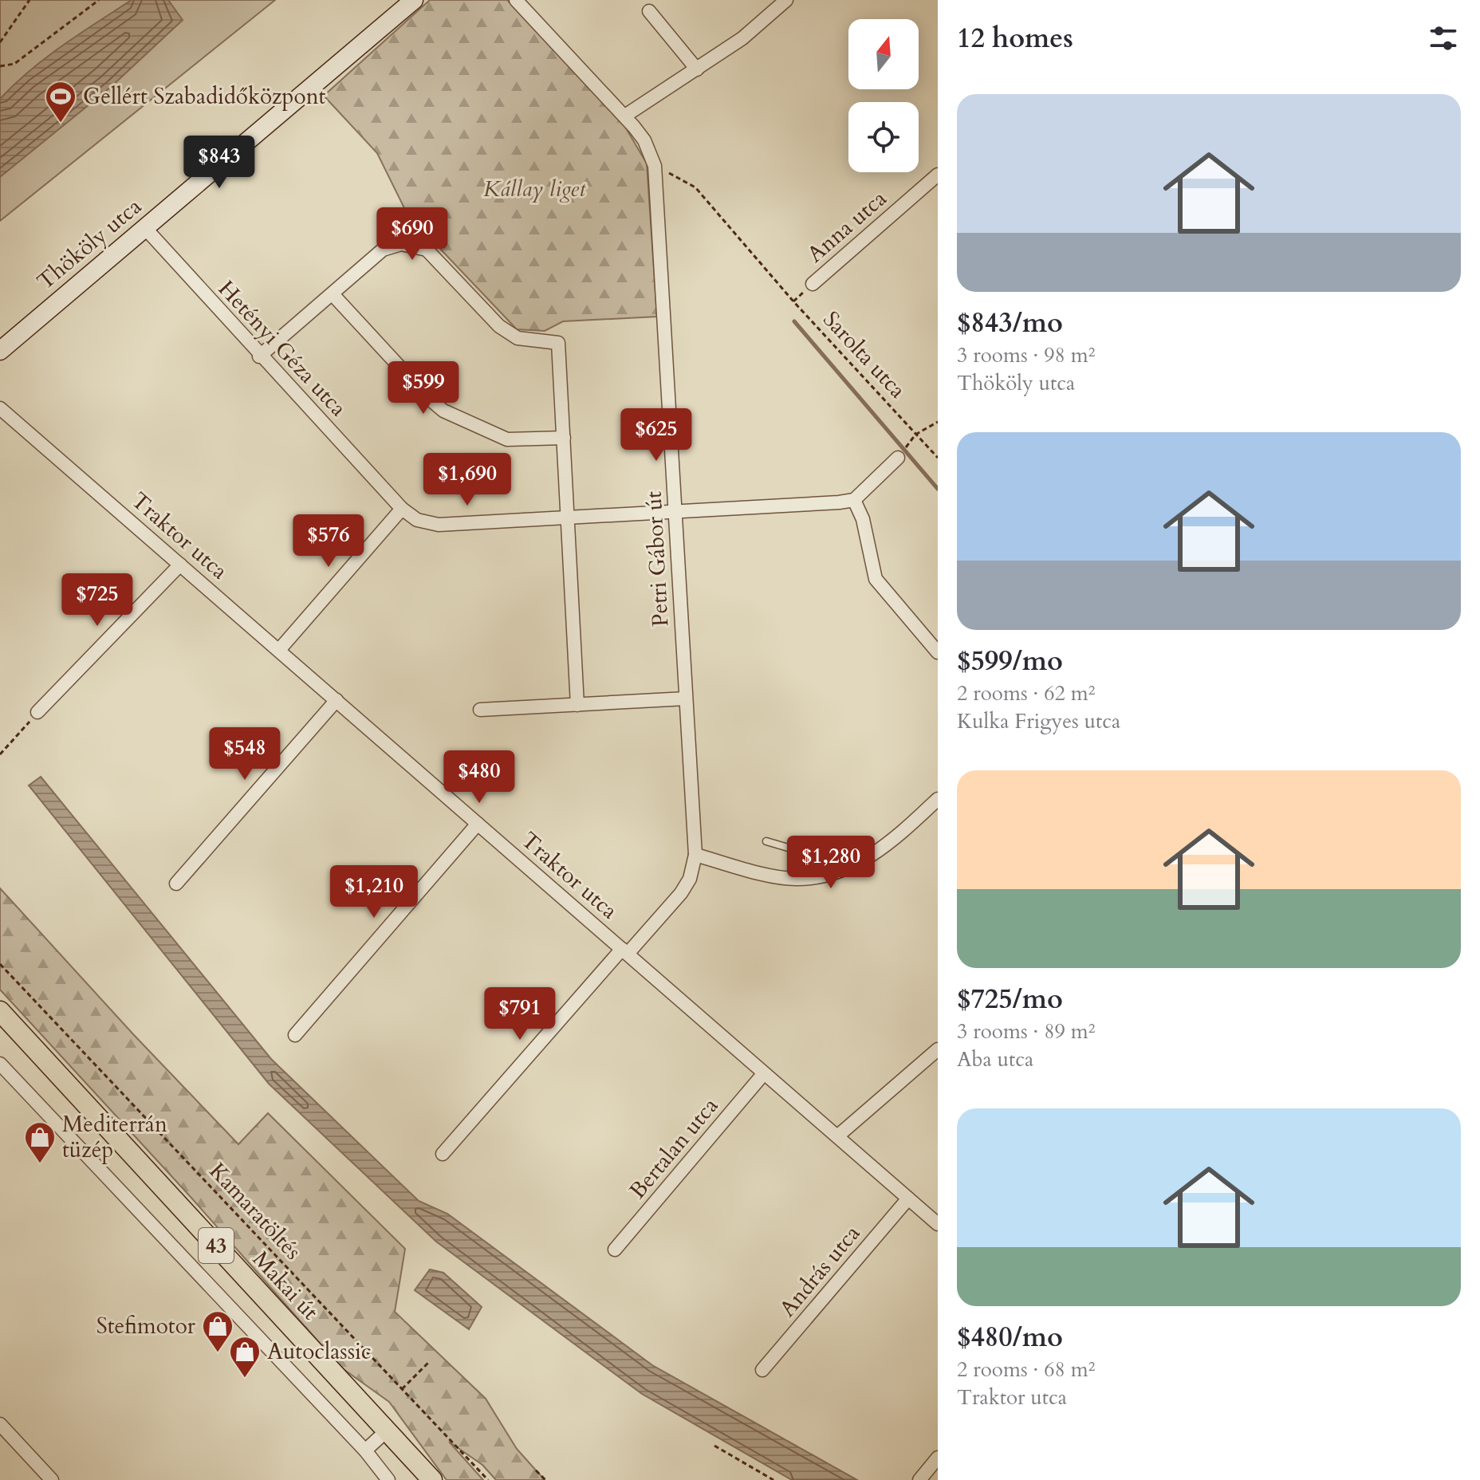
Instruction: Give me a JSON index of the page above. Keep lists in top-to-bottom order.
{
  "streets": {
    "main road": ["43", "Makai út"],
    "street": [
      "Anna utca",
      "Thököly utca",
      "Hetényi Géza utca",
      "Traktor utca",
      "Petri Gábor út",
      "Bertalan utca",
      "András utca"
    ],
    "path": ["Sarolta utca", "Kamaratöltés"]
  },
  "crossings": [
    ["Thököly utca", "Hetényi Géza utca"],
    ["Hetényi Géza utca", "Petri Gábor út"],
    ["Sarolta utca", "Petri Gábor út"],
    ["Traktor utca", "Petri Gábor út"],
    ["Traktor utca", "Bertalan utca"],
    ["Traktor utca", "András utca"]
  ],
  "parks": ["Kállay liget"],
  "places": {
    "sports": ["Gellért Szabadidőközpont"],
    "shop": ["Mediterrán tüzép", "Stefimotor", "Autoclassic"]
  },
  "north": "top",
  "page": {
    "heading": "12 homes",
    "list": [
      {
        "name": "$843/mo",
        "note": "3 rooms · 98 m² · Thököly utca"
      },
      {
        "name": "$599/mo",
        "note": "2 rooms · 62 m² · Kulka Frigyes utca"
      },
      {
        "name": "$725/mo",
        "note": "3 rooms · 89 m² · Aba utca"
      },
      {
        "name": "$480/mo",
        "note": "2 rooms · 68 m² · Traktor utca"
      }
    ],
    "price": [
      "$843",
      "$690",
      "$599",
      "$625",
      "$1,690",
      "$576",
      "$725",
      "$548",
      "$480",
      "$1,280",
      "$1,210",
      "$791"
    ]
  }
}
